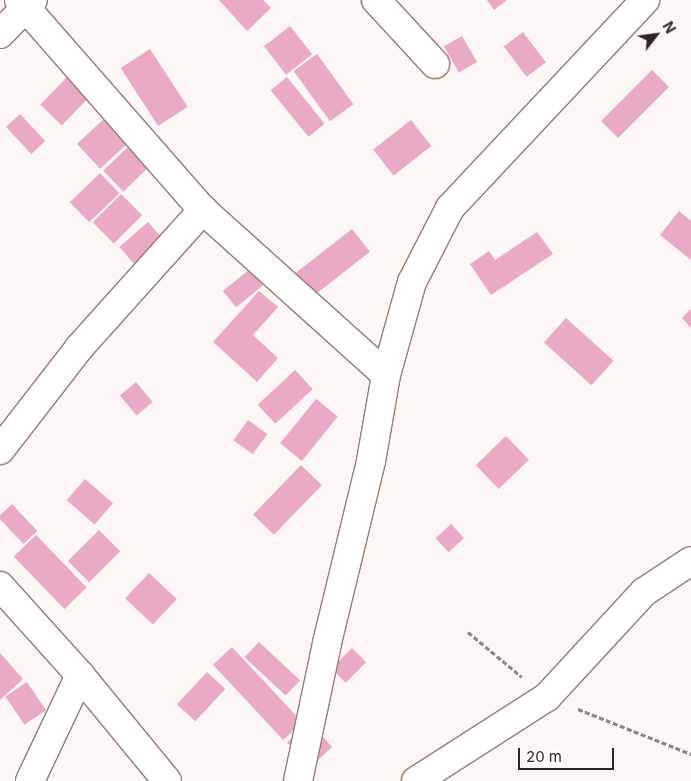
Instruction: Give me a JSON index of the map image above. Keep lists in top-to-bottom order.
{
  "scale_bar": "20 m",
  "north": "top right"
}
